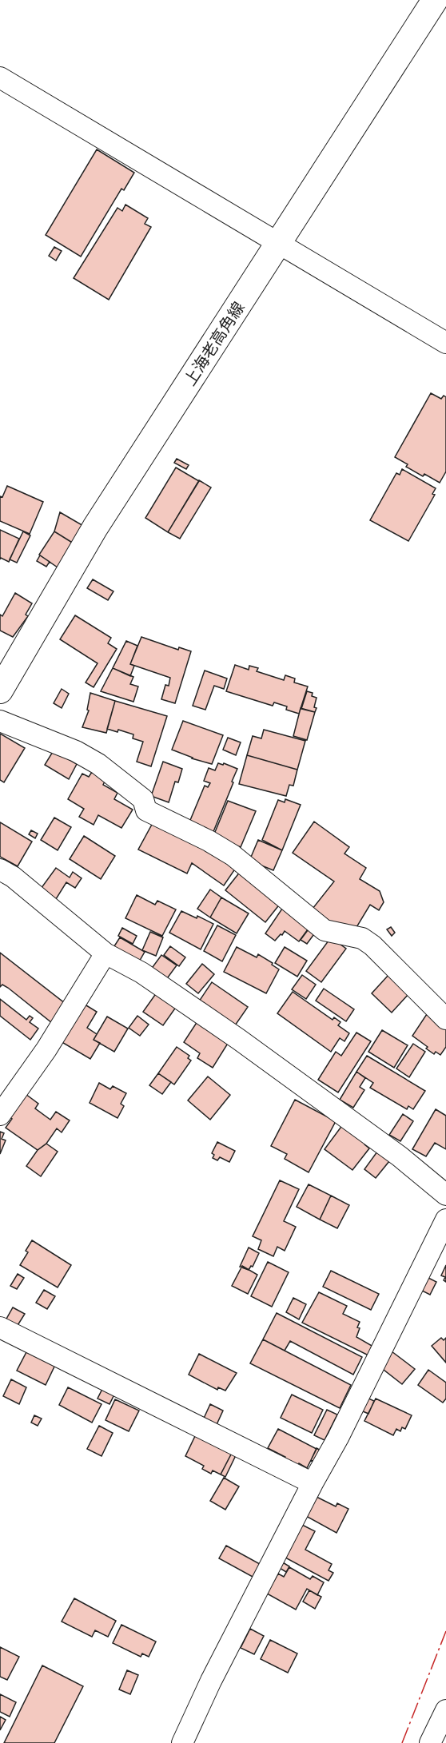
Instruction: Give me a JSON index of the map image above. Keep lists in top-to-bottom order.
{
  "streets": {
    "main road": ["上海老高角線"]
  }
}
